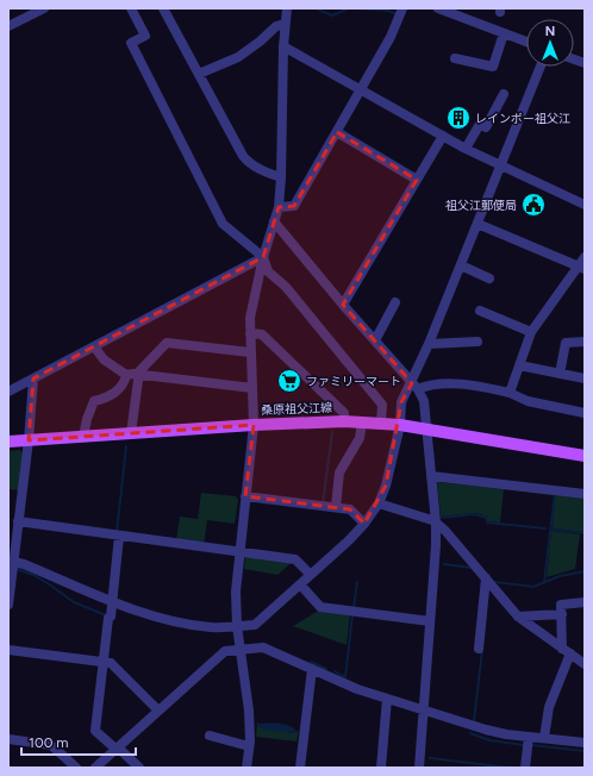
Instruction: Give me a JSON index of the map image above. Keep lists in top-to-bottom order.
{
  "streets": {
    "main road": ["桑原祖父江線"]
  },
  "places": {
    "building": ["レインボー祖父江"],
    "public building": ["祖父江郵便局"],
    "supermarket": ["ファミリーマート"]
  },
  "scale_bar": "100 m",
  "north": "top"
}
